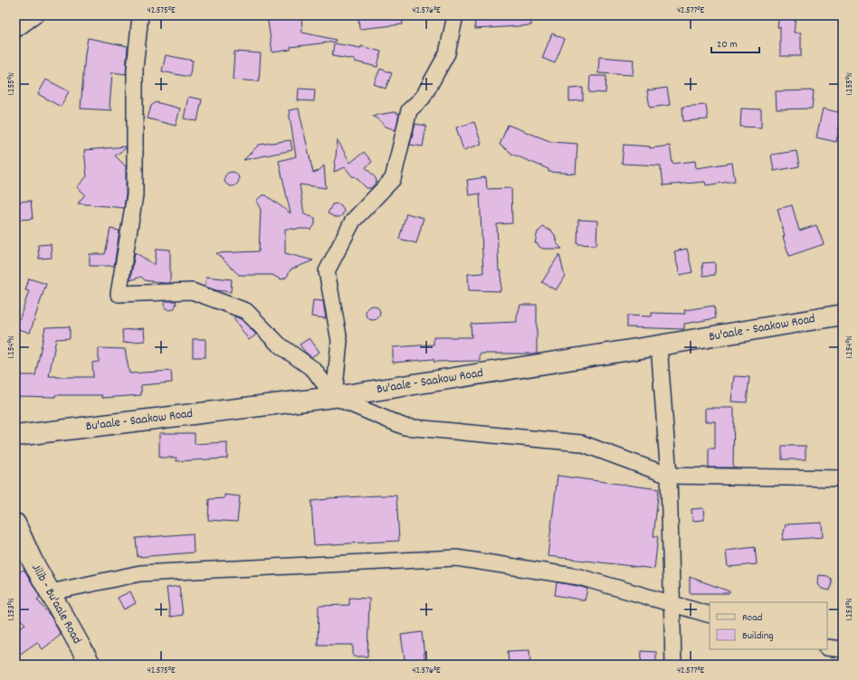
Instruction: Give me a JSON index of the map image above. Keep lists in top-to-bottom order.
{
  "streets": {
    "main road": ["Bu'aale - Saakow Road", "Jilib - Bu'aale Road"]
  },
  "legend": ["Road", "Building"],
  "scale_bar": "20 m",
  "coordinates": [
    "42.575°E",
    "42.576°E",
    "42.577°E",
    "1.255°N",
    "1.254°N",
    "1.253°N"
  ]
}
